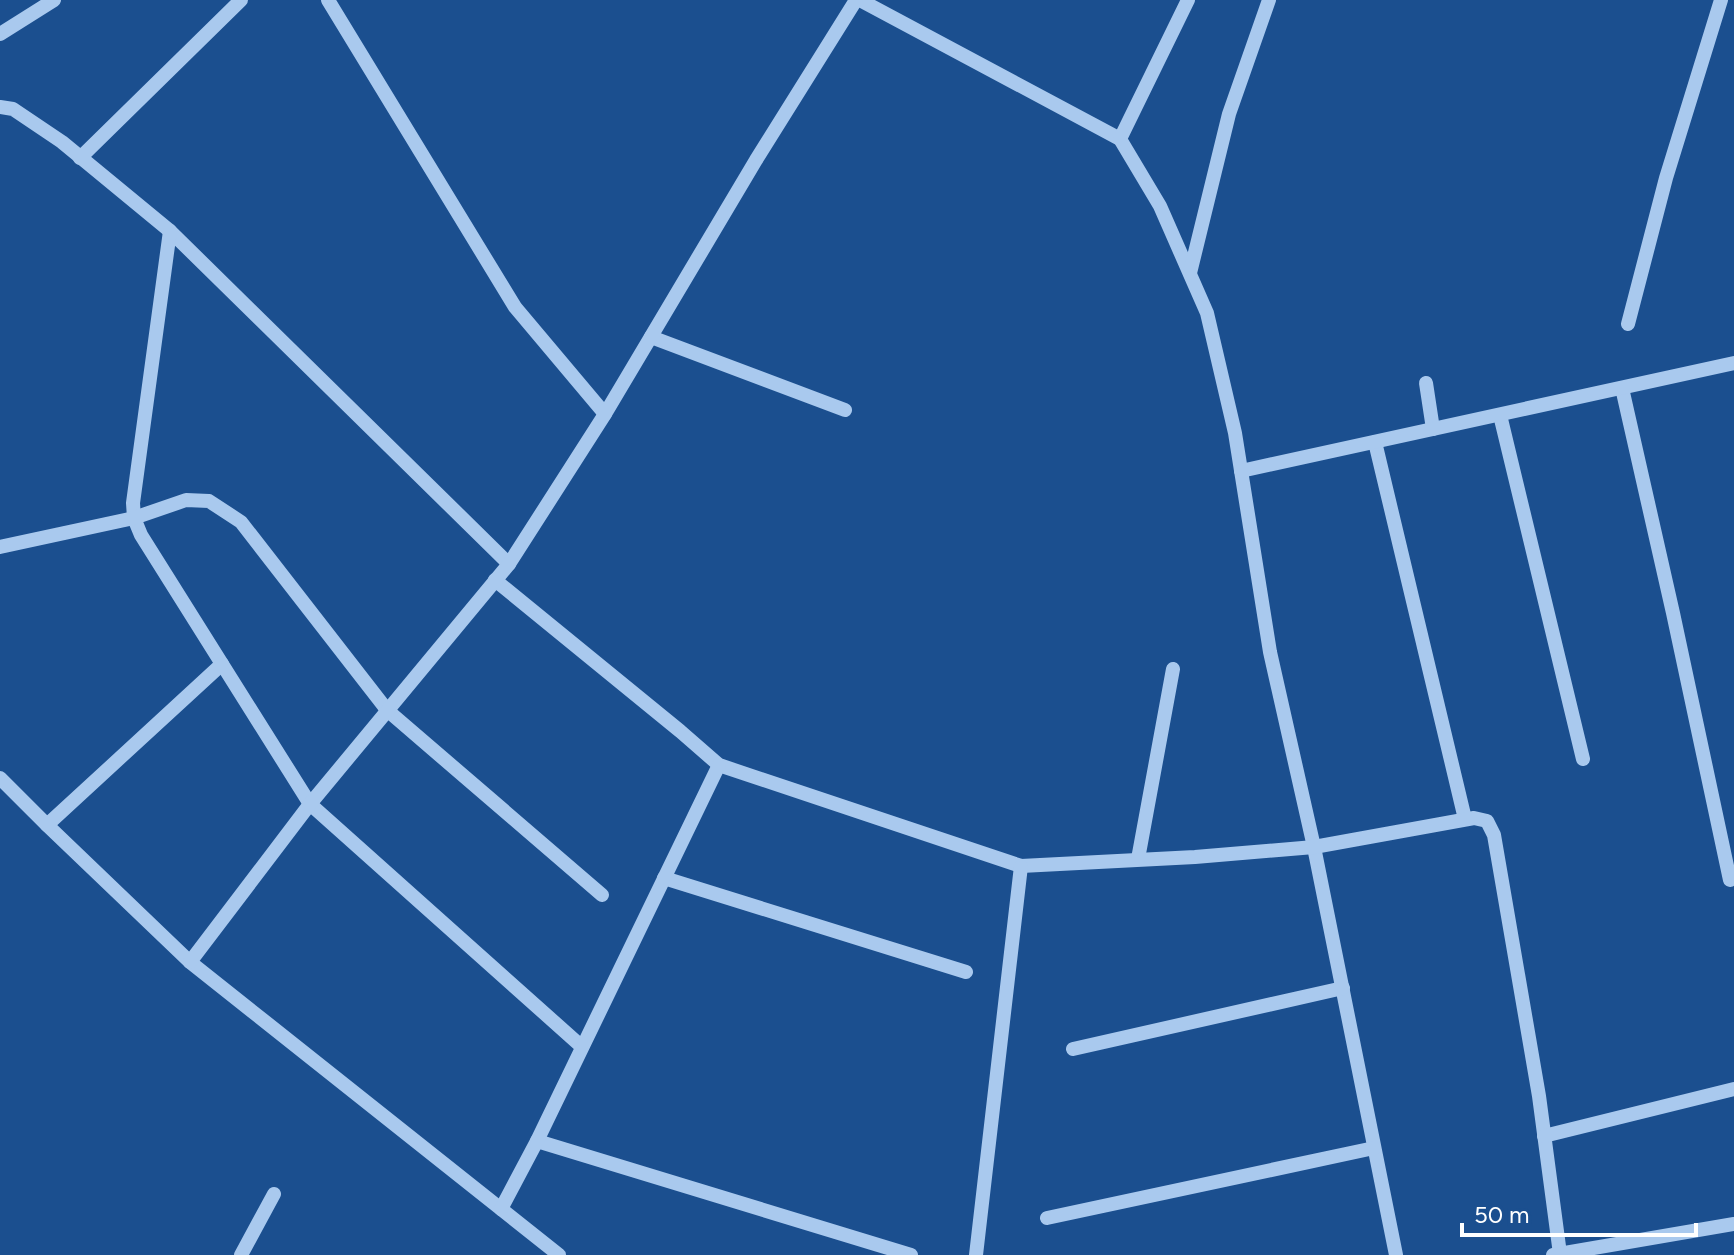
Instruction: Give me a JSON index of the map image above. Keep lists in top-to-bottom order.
{
  "scale_bar": "50 m"
}
